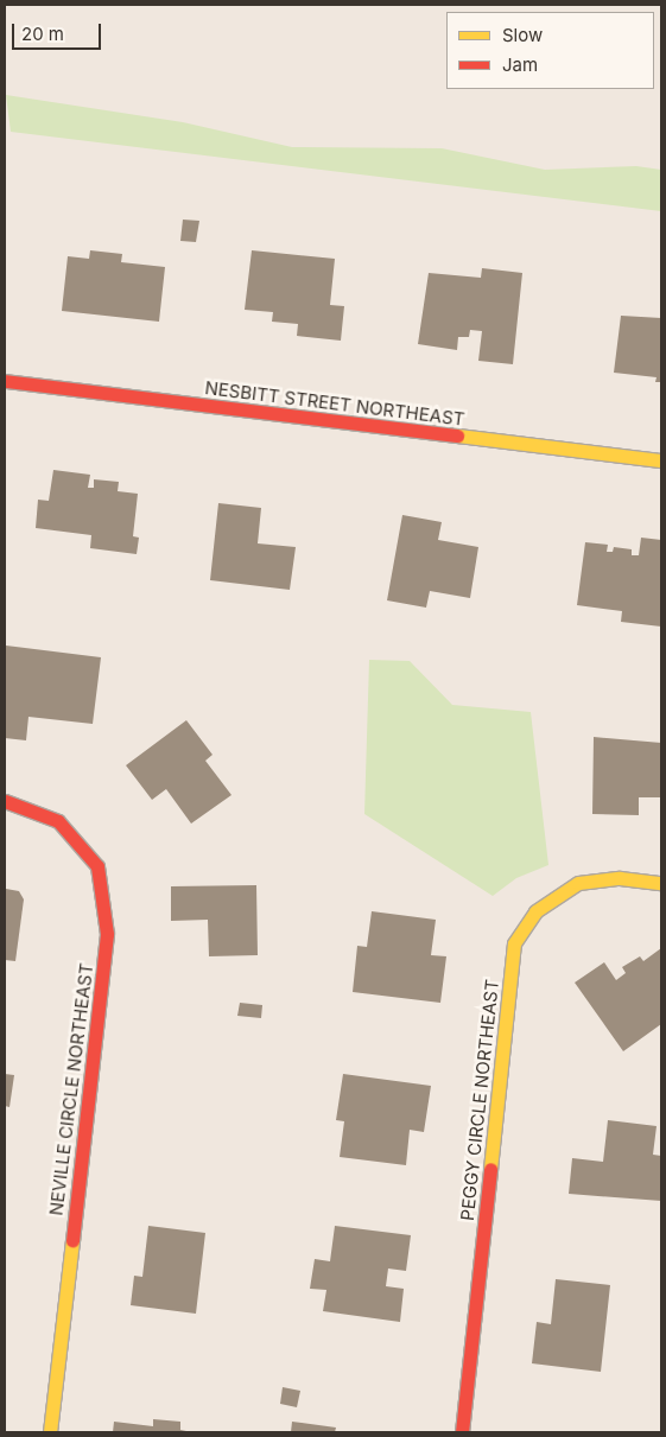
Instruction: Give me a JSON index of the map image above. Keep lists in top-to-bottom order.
{
  "streets": {
    "street": ["NESBITT STREET NORTHEAST", "NEVILLE CIRCLE NORTHEAST", "PEGGY CIRCLE NORTHEAST"]
  },
  "legend": ["Slow", "Jam"],
  "scale_bar": "20 m"
}
